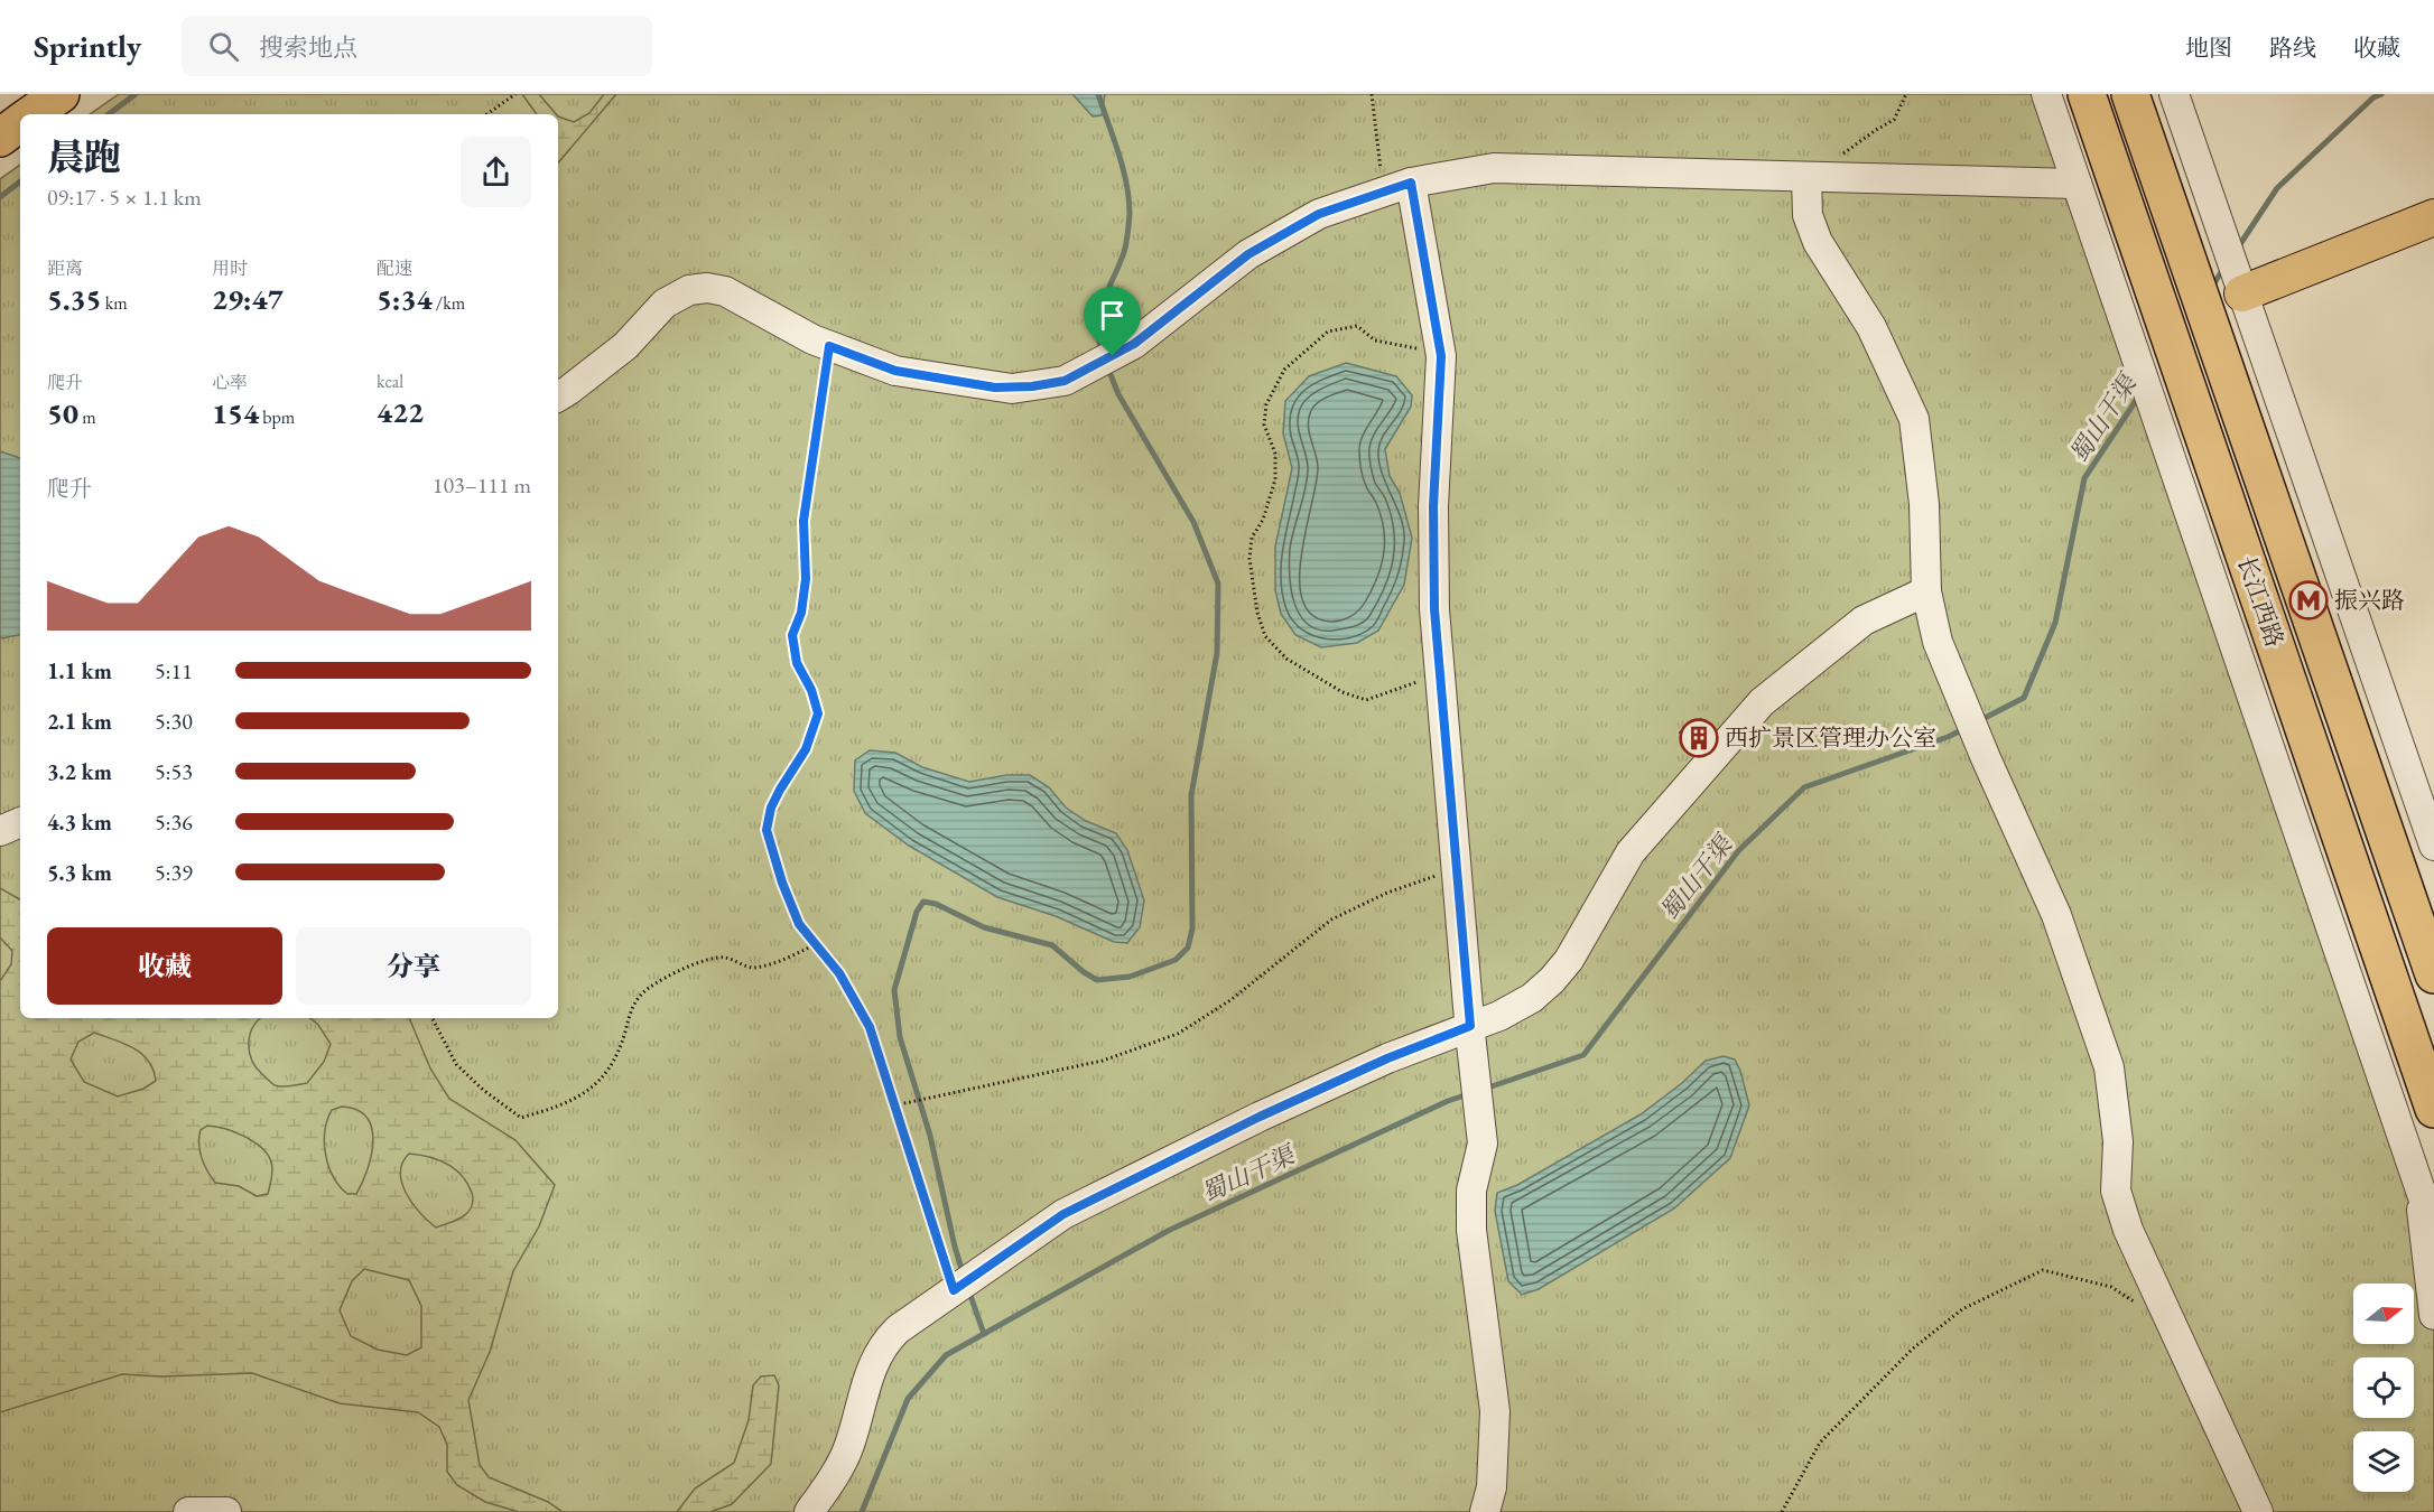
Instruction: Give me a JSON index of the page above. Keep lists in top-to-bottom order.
{
  "streets": {
    "highway": ["长江西路"]
  },
  "water": ["蜀山干渠"],
  "places": {
    "metro station": ["振兴路"],
    "building": ["西扩景区管理办公室"]
  },
  "north": "right",
  "page": {
    "header": "Sprintly",
    "search": "搜索地点",
    "nav": ["地图", "路线", "收藏"],
    "heading": ["晨跑", "09:17 · 5 × 1.1 km"],
    "stats": [
      ["距离", "5.35 km"],
      ["用时", "29:47"],
      ["配速", "5:34 /km"],
      ["爬升", "50 m"],
      ["心率", "154 bpm"],
      ["kcal", "422"]
    ],
    "chart": ["爬升", "103–111 m"],
    "list": [
      {
        "name": "1.1 km",
        "note": "5:11"
      },
      {
        "name": "2.1 km",
        "note": "5:30"
      },
      {
        "name": "3.2 km",
        "note": "5:53"
      },
      {
        "name": "4.3 km",
        "note": "5:36"
      },
      {
        "name": "5.3 km",
        "note": "5:39"
      }
    ],
    "buttons": ["收藏", "分享"]
  }
}
